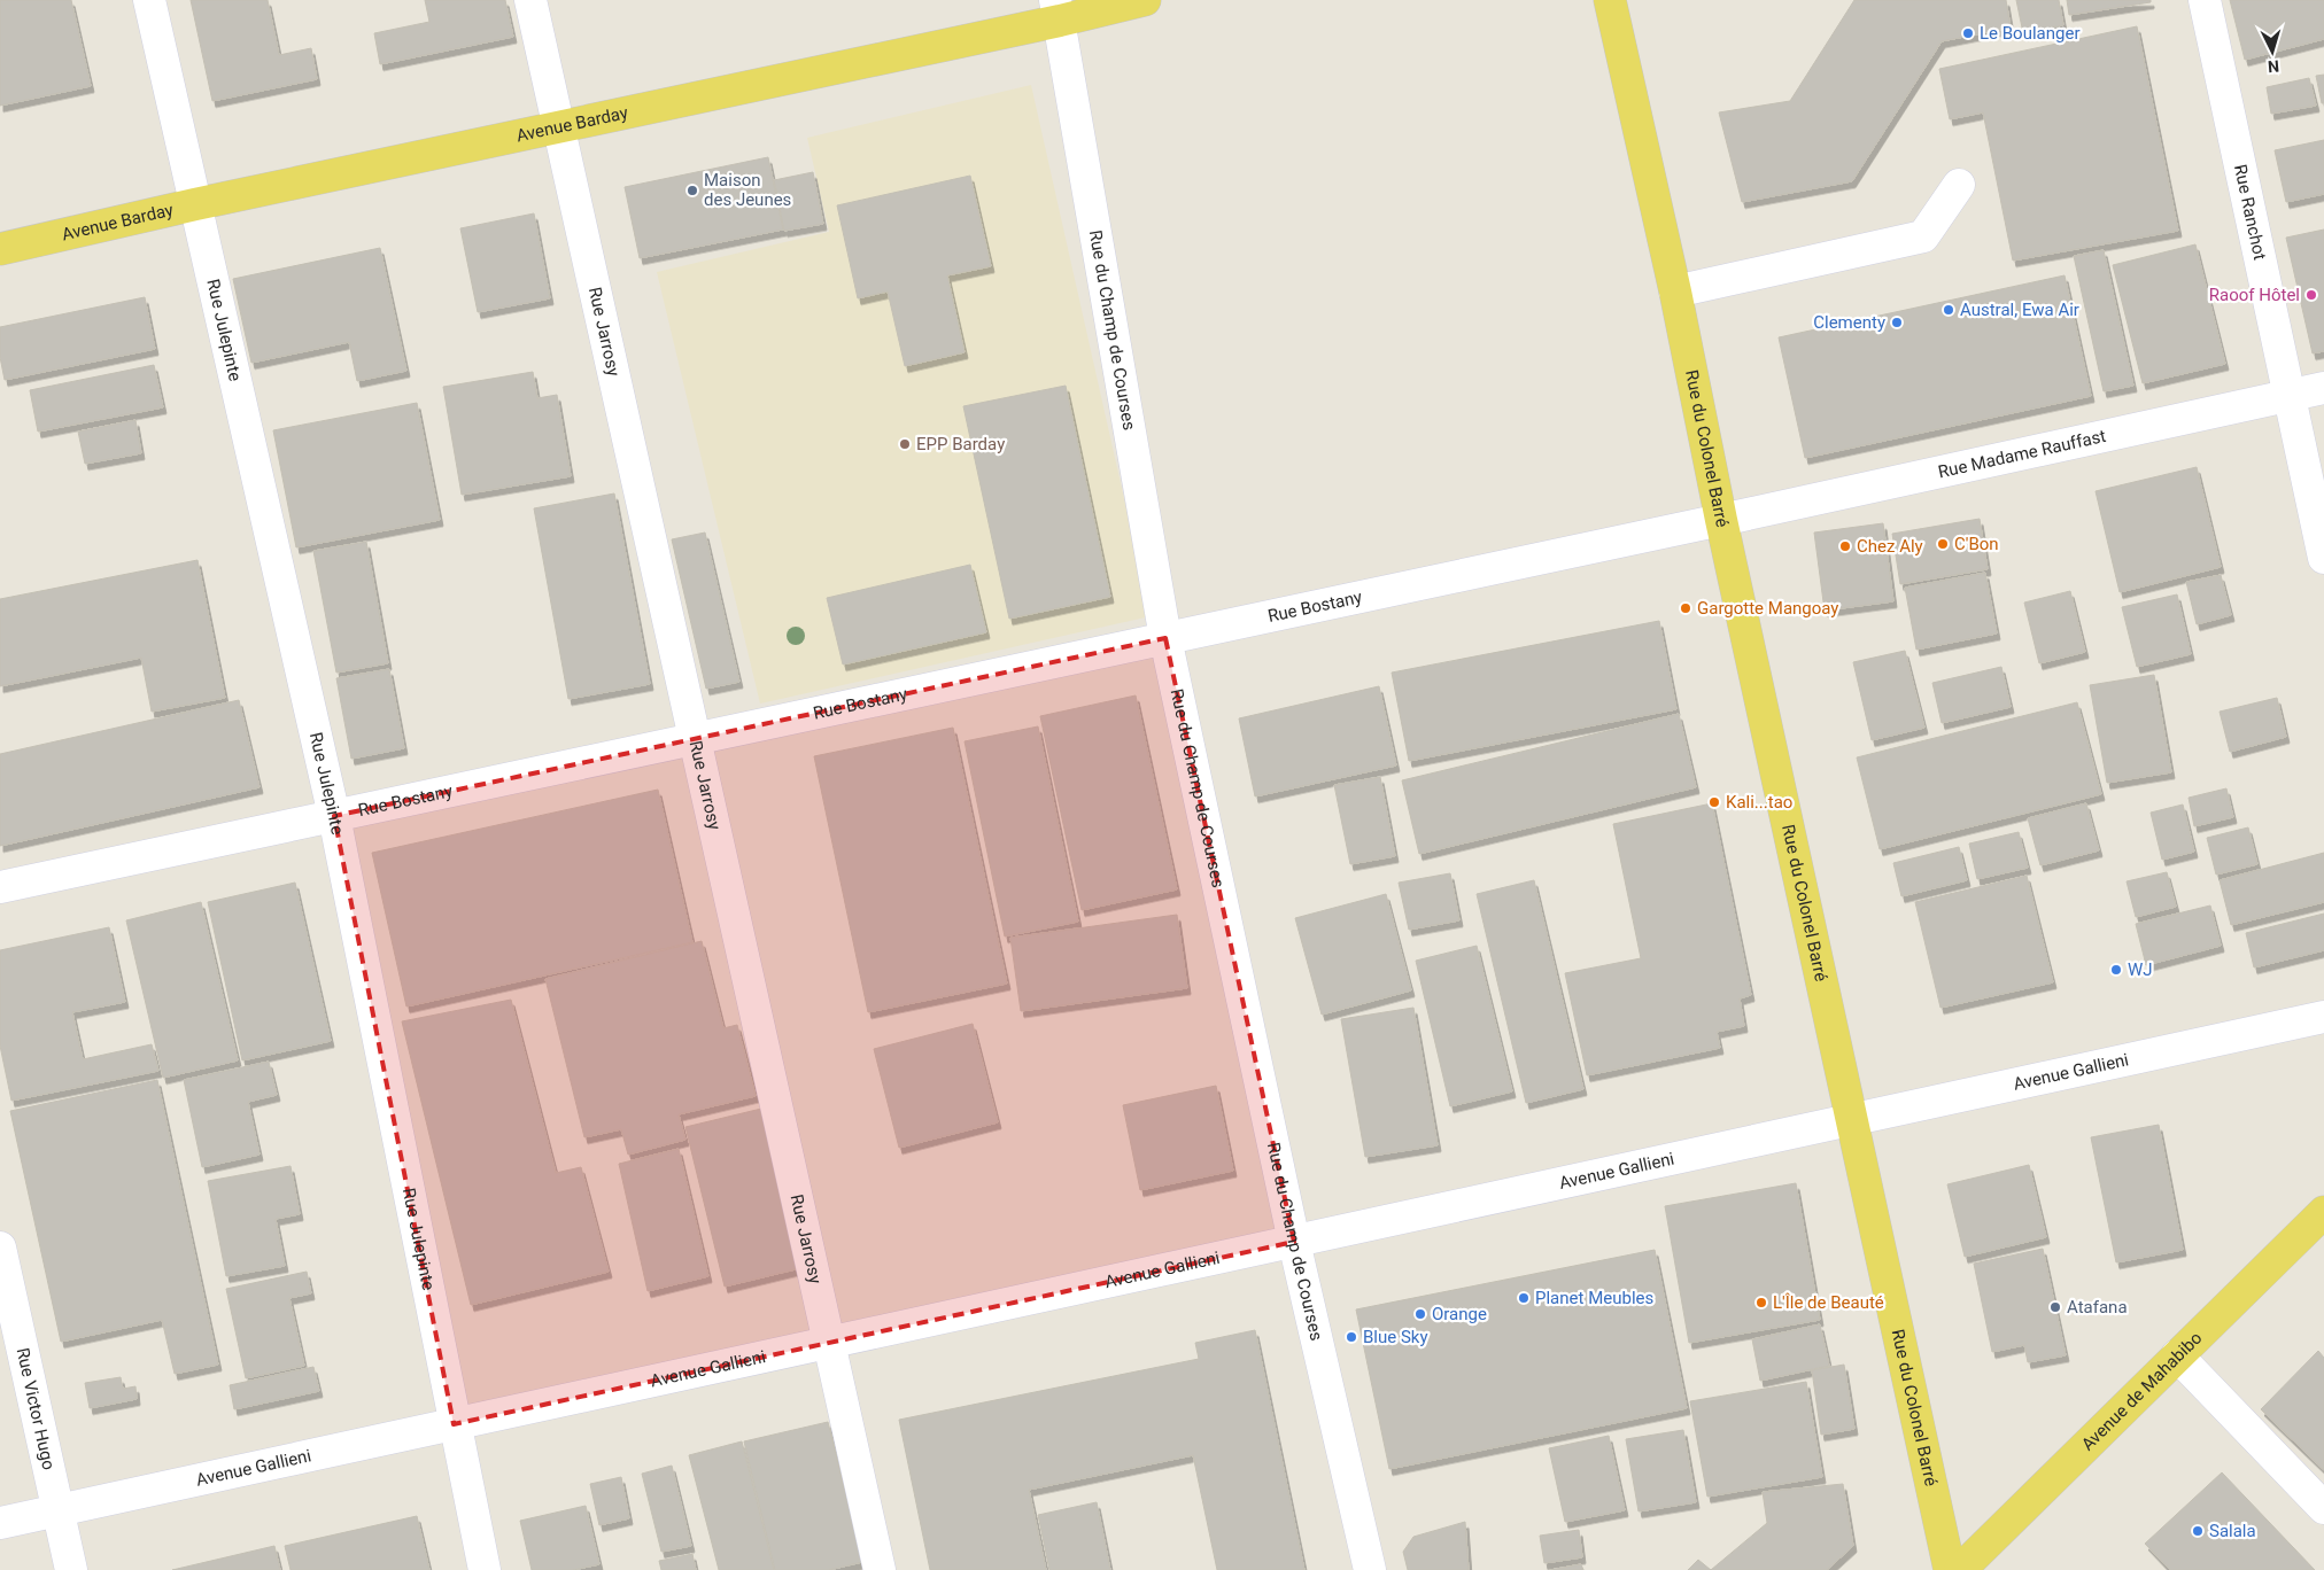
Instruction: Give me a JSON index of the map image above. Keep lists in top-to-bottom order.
{
  "streets": {
    "main road": ["Avenue Barday", "Rue du Colonel Barré", "Avenue de Mahabibo"],
    "street": [
      "Rue Ranchot",
      "Rue Julepinte",
      "Rue du Champ de Courses",
      "Rue Jarrosy",
      "Rue Madame Rauffast",
      "Rue Bostany",
      "Avenue Gallieni",
      "Rue Victor Hugo"
    ]
  },
  "crossings": [
    ["Avenue Barday", "Rue Julepinte"],
    ["Avenue Barday", "Rue du Champ de Courses"],
    ["Avenue Barday", "Rue Jarrosy"],
    ["Rue Ranchot", "Rue Madame Rauffast"],
    ["Rue Julepinte", "Rue Bostany"],
    ["Rue Julepinte", "Avenue Gallieni"],
    ["Rue du Champ de Courses", "Rue Bostany"],
    ["Rue du Champ de Courses", "Avenue Gallieni"],
    ["Rue Jarrosy", "Rue Bostany"],
    ["Rue Jarrosy", "Avenue Gallieni"],
    ["Rue du Colonel Barré", "Rue Madame Rauffast"],
    ["Rue du Colonel Barré", "Rue Bostany"],
    ["Rue du Colonel Barré", "Avenue Gallieni"],
    ["Rue Madame Rauffast", "Rue Bostany"],
    ["Avenue Gallieni", "Rue Victor Hugo"]
  ],
  "places": [
    "Le Boulanger",
    "Maison des Jeunes",
    "Raoof Hôtel",
    "Austral, Ewa Air",
    "Clementy",
    "EPP Barday",
    "C'Bon",
    "Chez Aly",
    "Gargotte Mangoay",
    "Kali...tao",
    "WJ",
    "Planet Meubles",
    "L'Île de Beauté",
    "Atafana",
    "Orange",
    "Blue Sky",
    "Salala"
  ],
  "north": "bottom"
}
